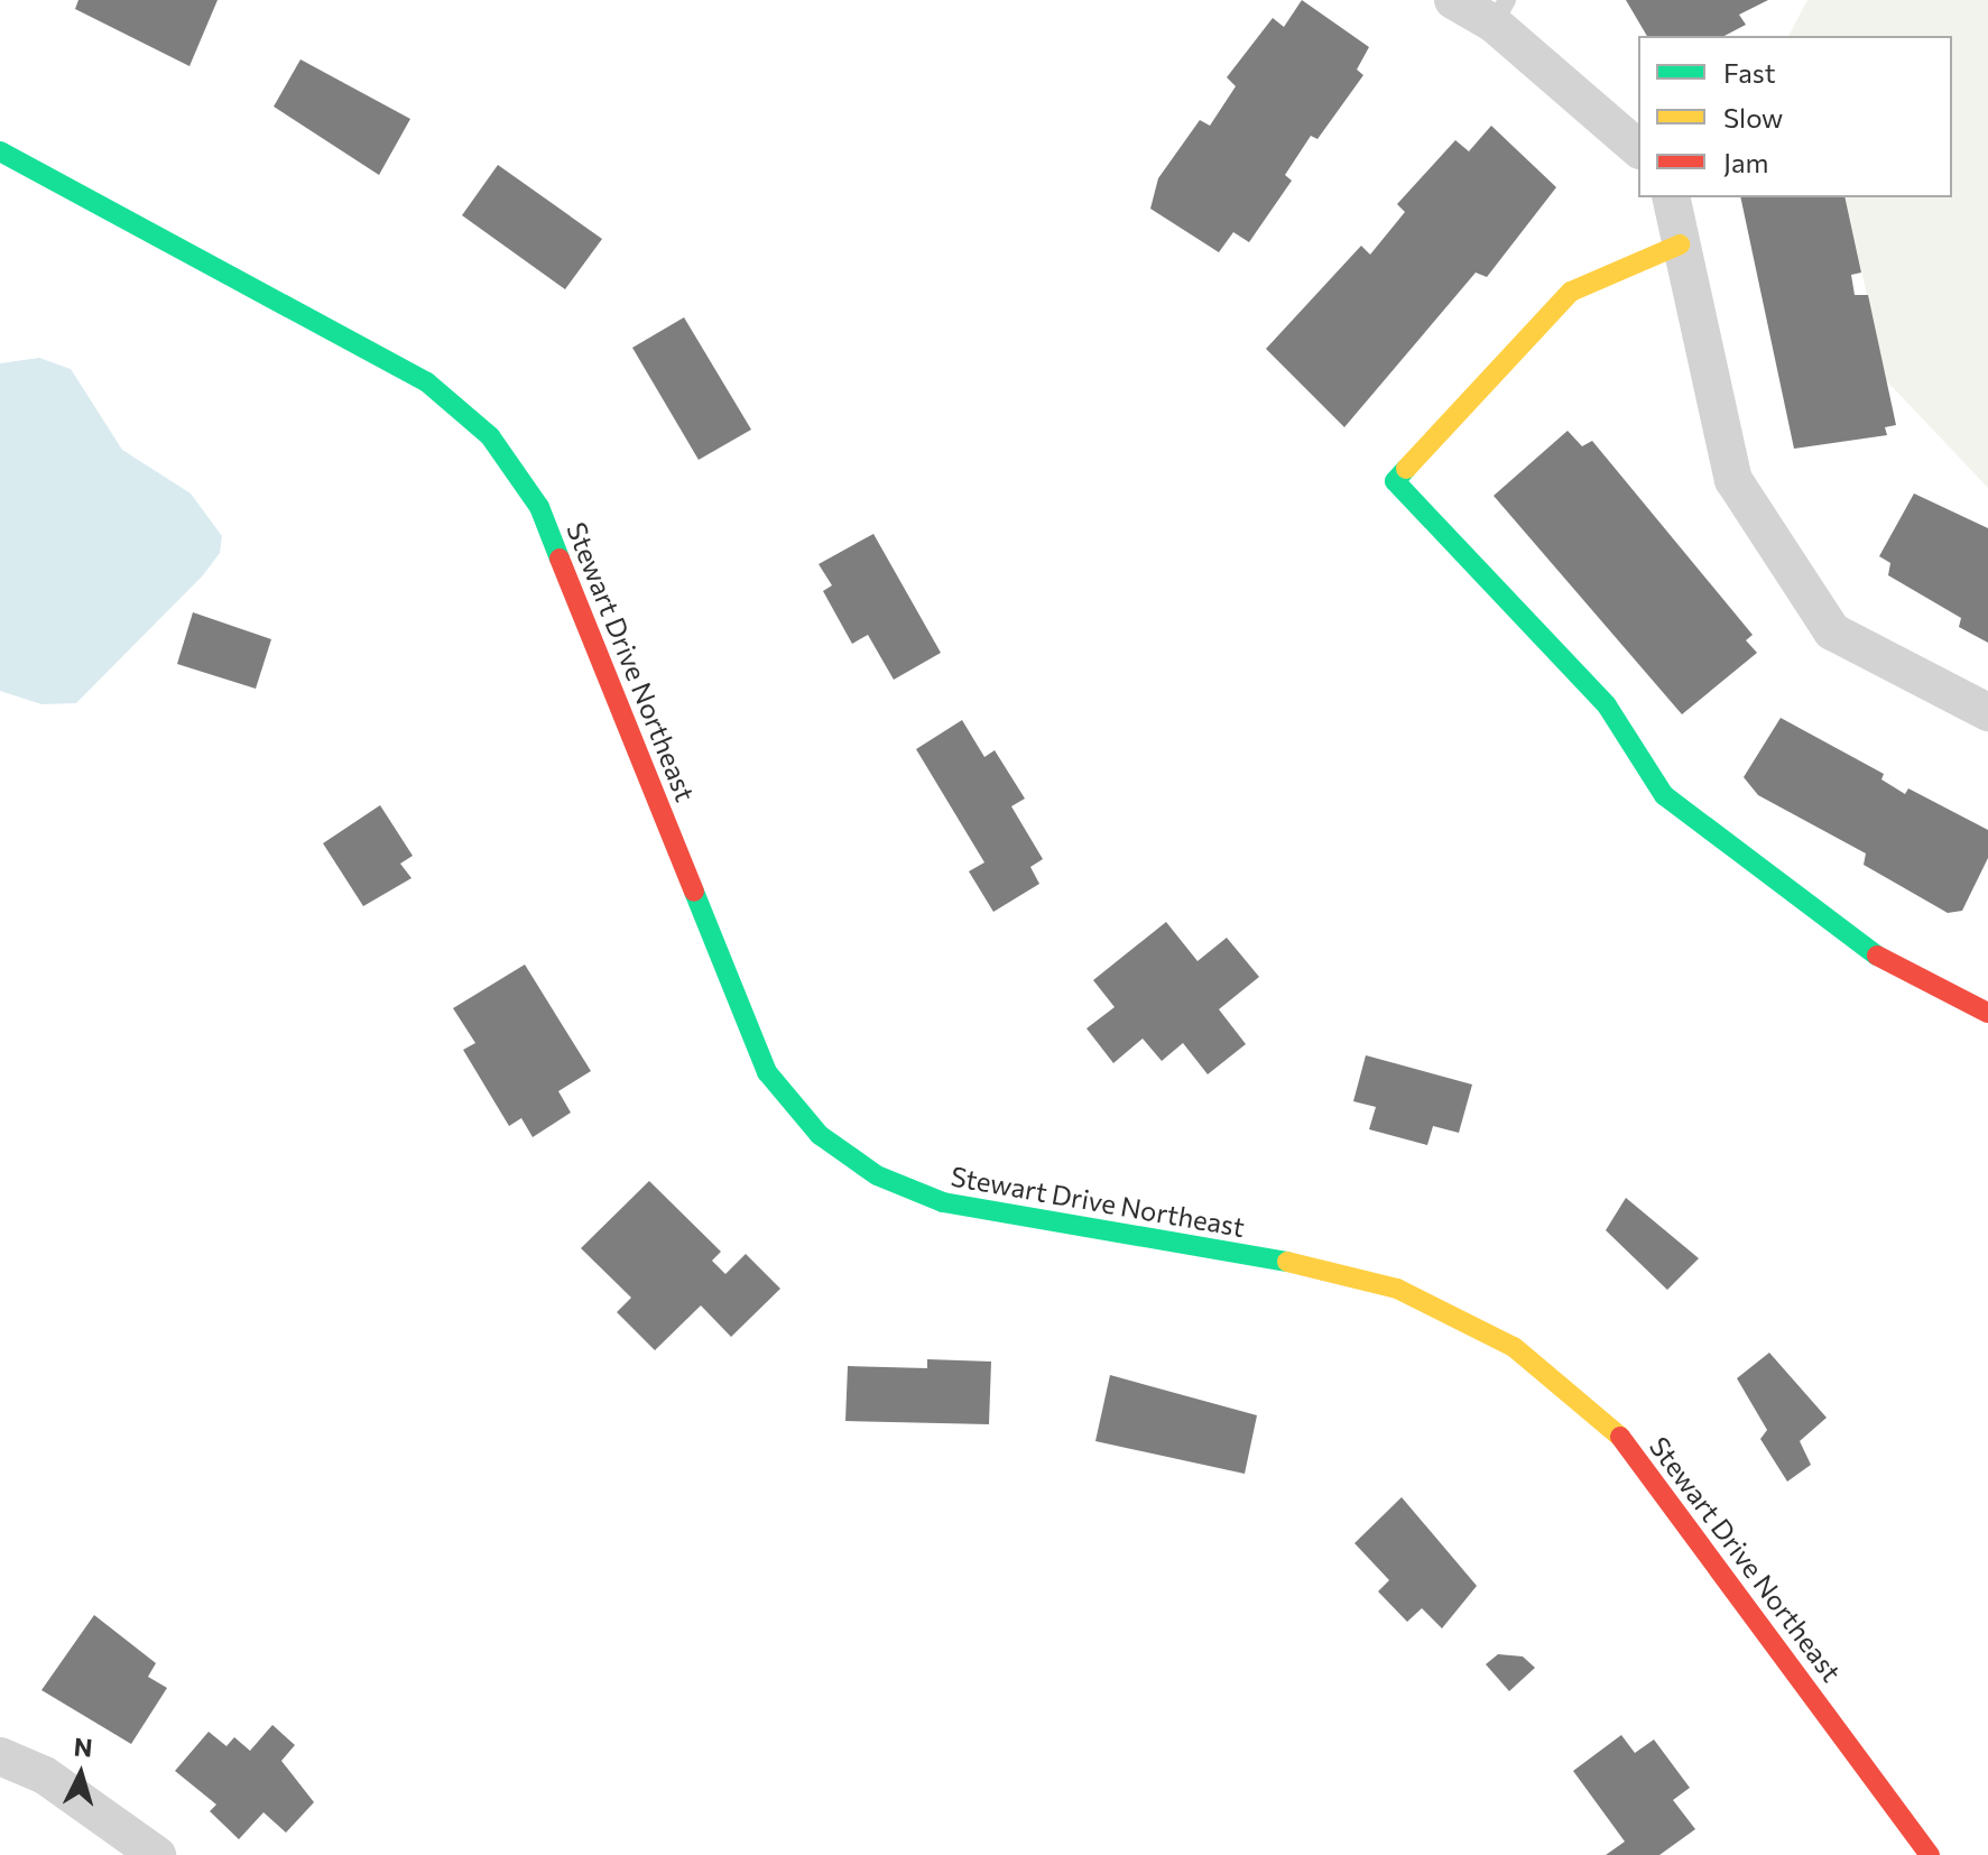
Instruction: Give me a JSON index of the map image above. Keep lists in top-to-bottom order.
{
  "streets": {
    "street": ["Stewart Drive Northeast"]
  },
  "legend": ["Fast", "Slow", "Jam"],
  "north": "top"
}
